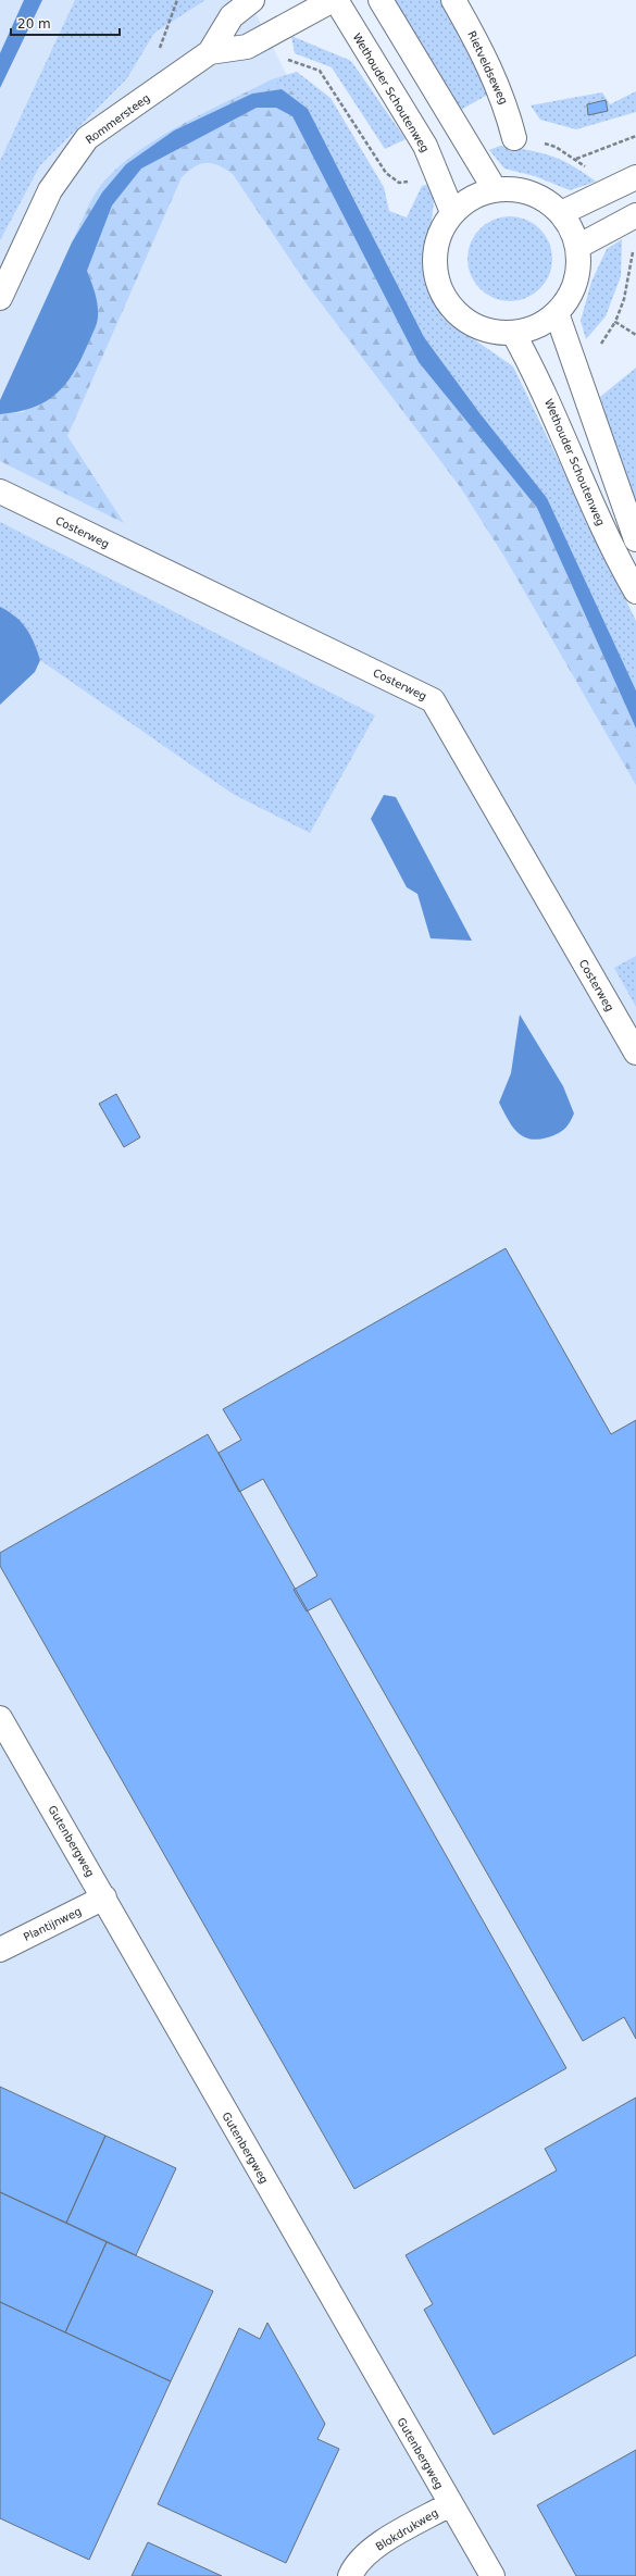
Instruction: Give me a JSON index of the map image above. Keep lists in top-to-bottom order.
{
  "streets": {
    "street": [
      "Rietveldseweg",
      "Wethouder Schoutenweg",
      "Rommersteeg",
      "Costerweg",
      "Gutenbergweg",
      "Plantijnweg",
      "Blokdrukweg"
    ]
  },
  "crossings": [
    ["Wethouder Schoutenweg", "Rommersteeg"],
    ["Gutenbergweg", "Plantijnweg"],
    ["Gutenbergweg", "Blokdrukweg"]
  ],
  "scale_bar": "20 m"
}
